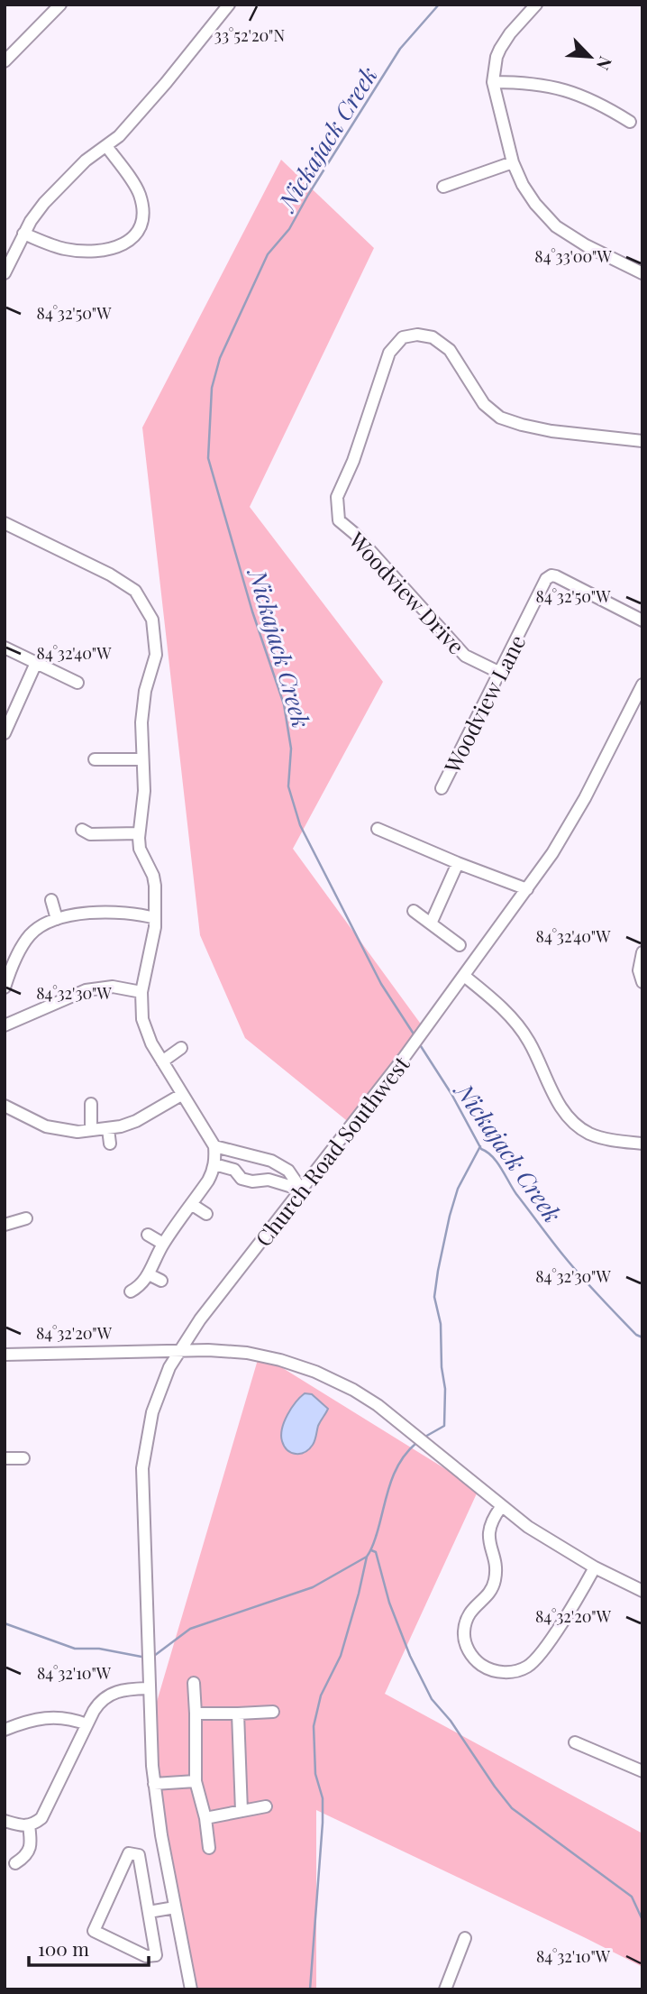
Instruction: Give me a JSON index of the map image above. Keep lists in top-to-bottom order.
{
  "streets": {
    "street": ["Woodview Drive", "Woodview Lane", "Church Road Southwest"]
  },
  "crossings": [
    ["Woodview Drive", "Woodview Lane"]
  ],
  "water": ["Nickajack Creek"],
  "scale_bar": "100 m",
  "north": "bottom right",
  "coordinates": [
    "33°52'20\"N",
    "84°33'00\"W",
    "84°32'50\"W",
    "84°32'40\"W",
    "84°32'30\"W",
    "84°32'20\"W",
    "84°32'10\"W"
  ]
}
